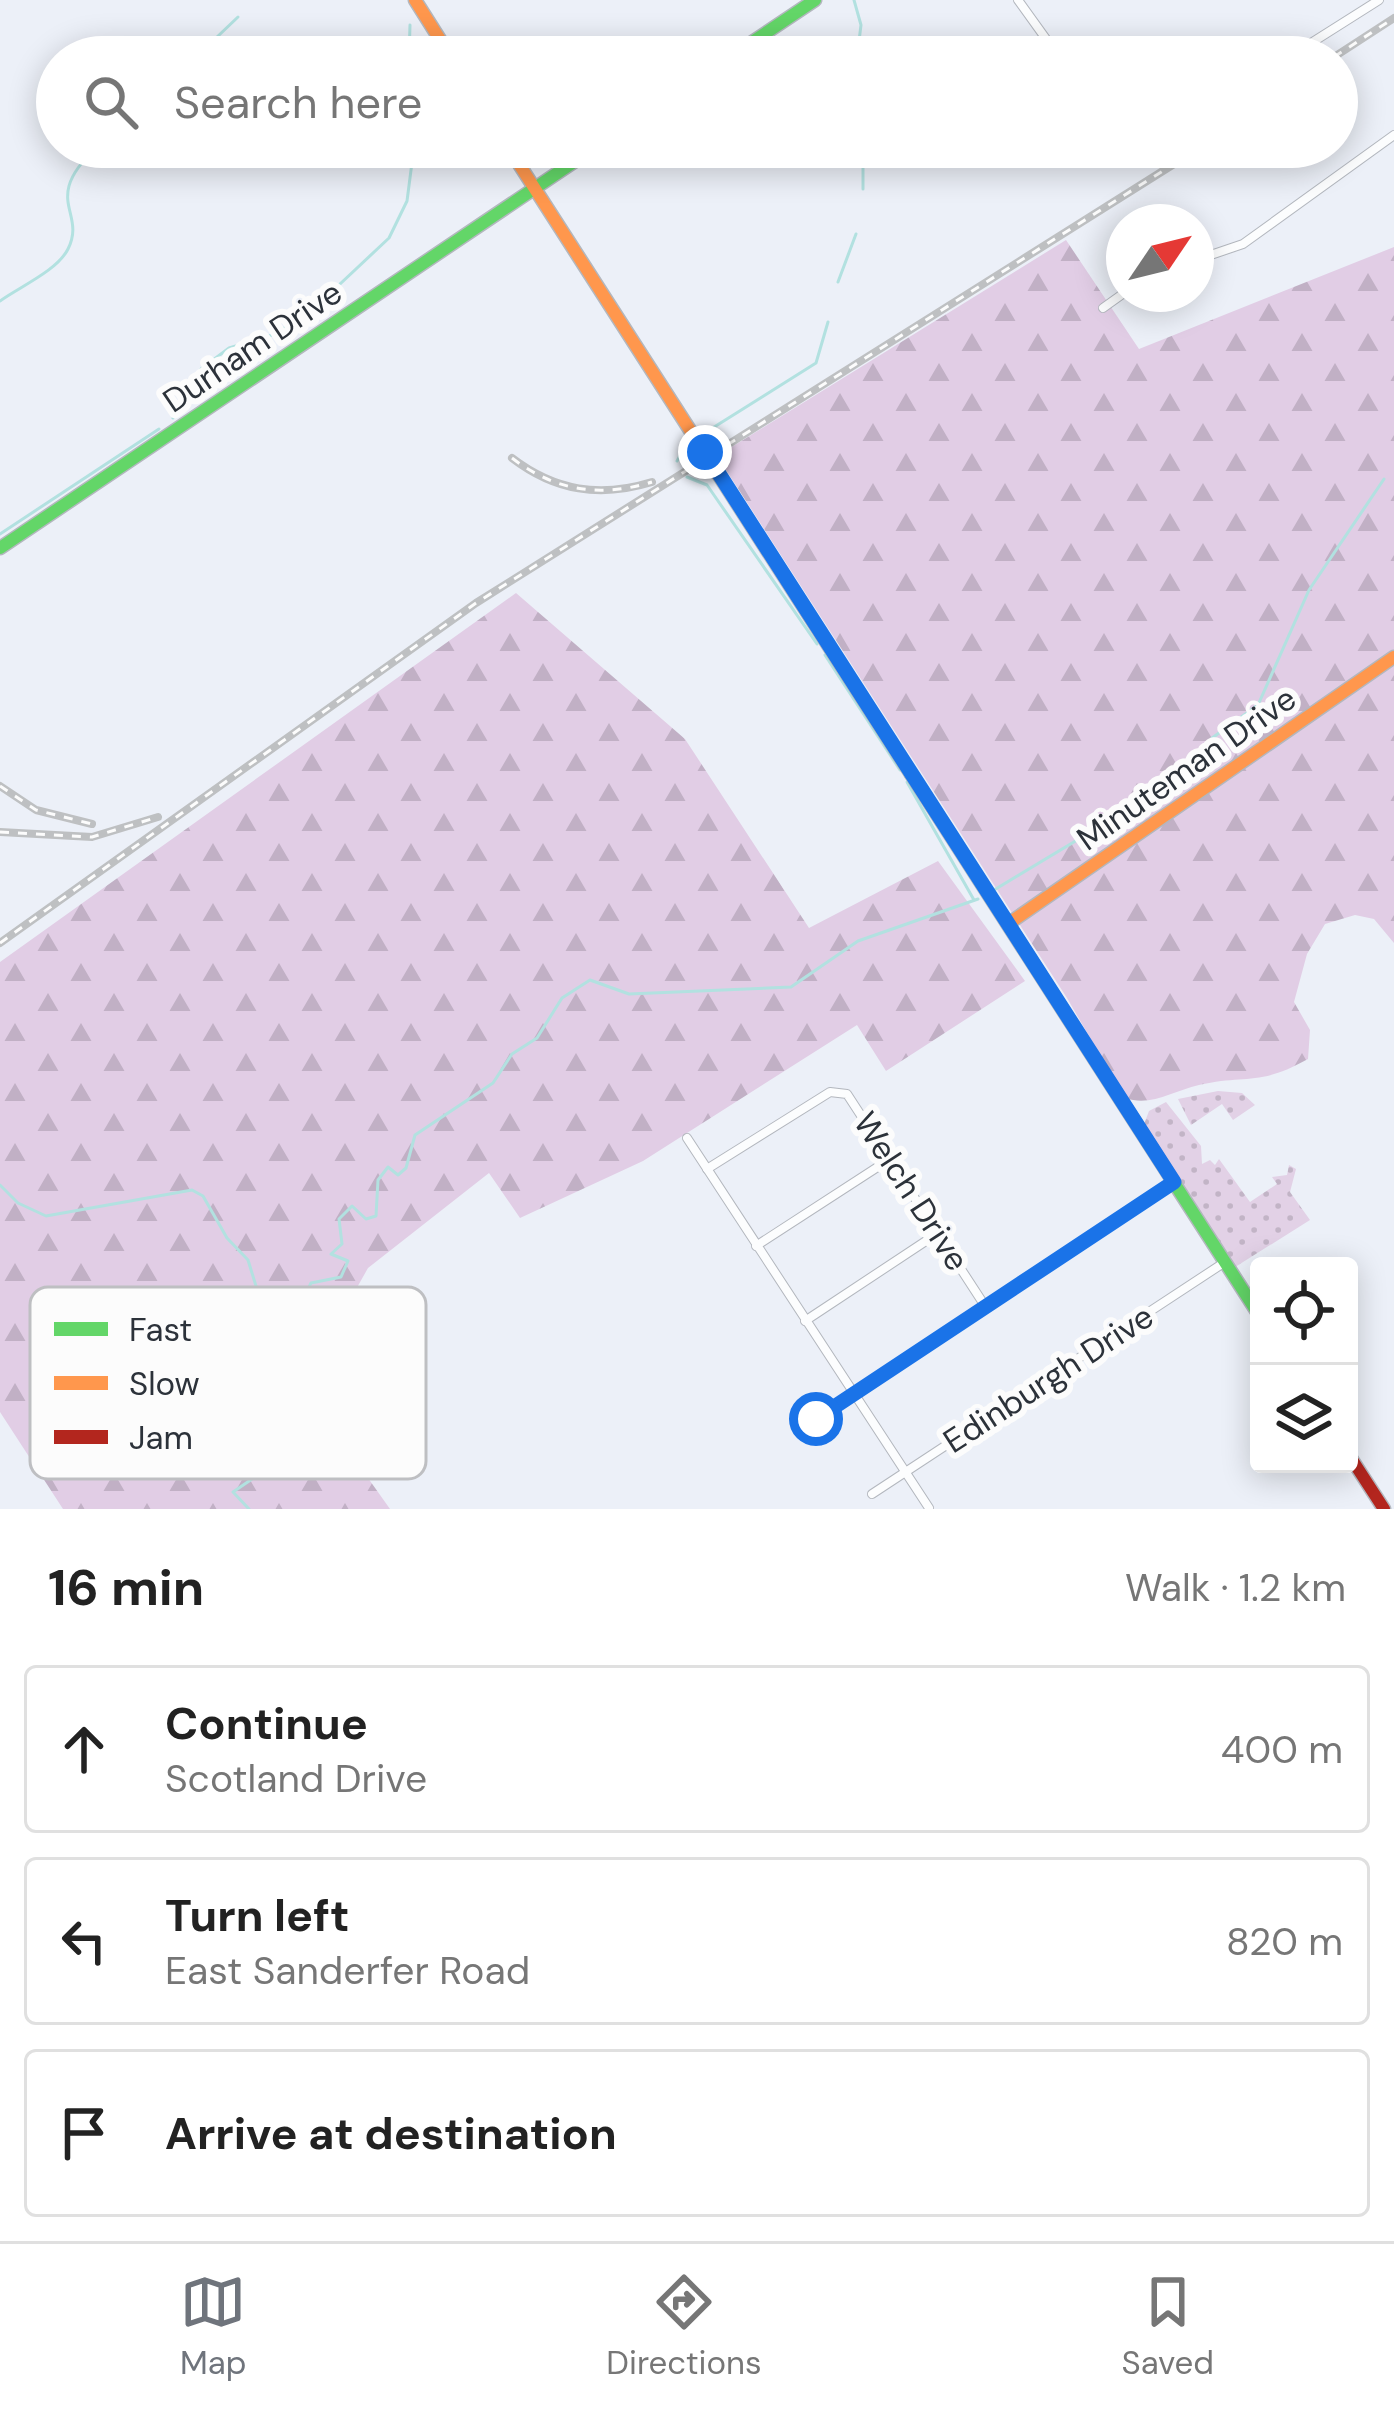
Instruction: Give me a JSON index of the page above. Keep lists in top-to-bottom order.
{
  "streets": {
    "street": [
      "Durham Drive",
      "Minuteman Drive",
      "Welch Drive",
      "Edinburgh Drive"
    ]
  },
  "legend": ["Fast", "Slow", "Jam"],
  "north": "top right",
  "page": {
    "search": "Search here",
    "heading": ["16 min", "Walk · 1.2 km"],
    "list": [
      ["Continue", "Scotland Drive", "400 m"],
      ["Turn left", "East Sanderfer Road", "820 m"],
      "Arrive at destination"
    ],
    "nav": ["Map", "Directions", "Saved"]
  }
}
